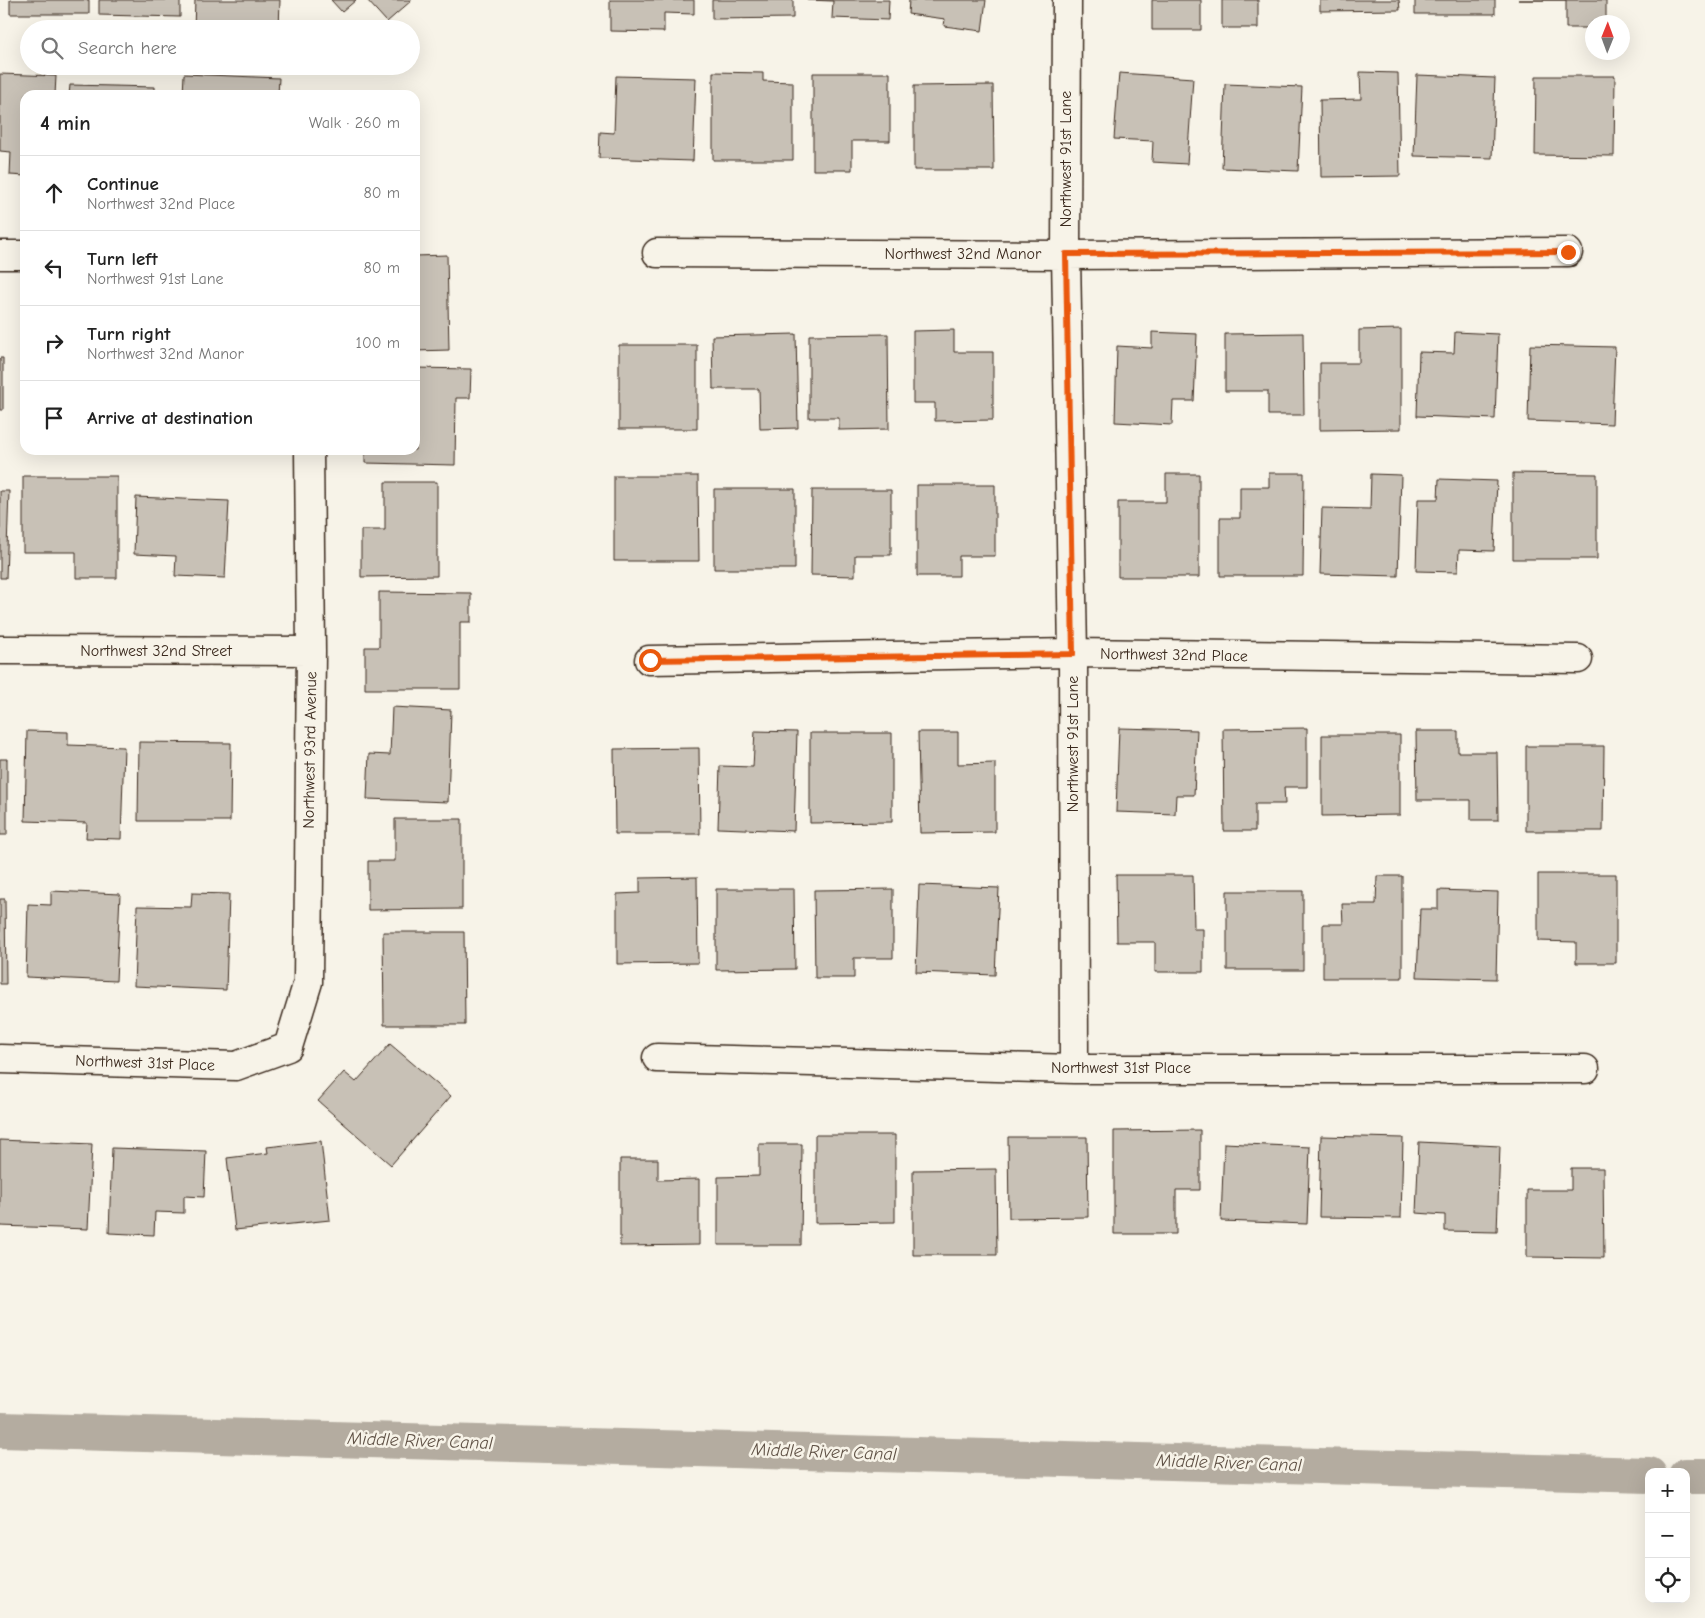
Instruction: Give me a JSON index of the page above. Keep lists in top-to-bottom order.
{
  "streets": {
    "street": [
      "Northwest 91st Lane",
      "Northwest 32nd Manor",
      "Northwest 32nd Street",
      "Northwest 32nd Place",
      "Northwest 93rd Avenue",
      "Northwest 31st Place"
    ]
  },
  "crossings": [
    ["Northwest 91st Lane", "Northwest 32nd Manor"],
    ["Northwest 91st Lane", "Northwest 32nd Place"],
    ["Northwest 91st Lane", "Northwest 31st Place"],
    ["Northwest 32nd Street", "Northwest 93rd Avenue"],
    ["Northwest 93rd Avenue", "Northwest 31st Place"]
  ],
  "water": ["Middle River Canal"],
  "north": "top",
  "page": {
    "search": "Search here",
    "heading": ["4 min", "Walk · 260 m"],
    "list": [
      ["Continue", "Northwest 32nd Place", "80 m"],
      ["Turn left", "Northwest 91st Lane", "80 m"],
      ["Turn right", "Northwest 32nd Manor", "100 m"],
      "Arrive at destination"
    ],
    "map_buttons": ["+", "−"]
  }
}
